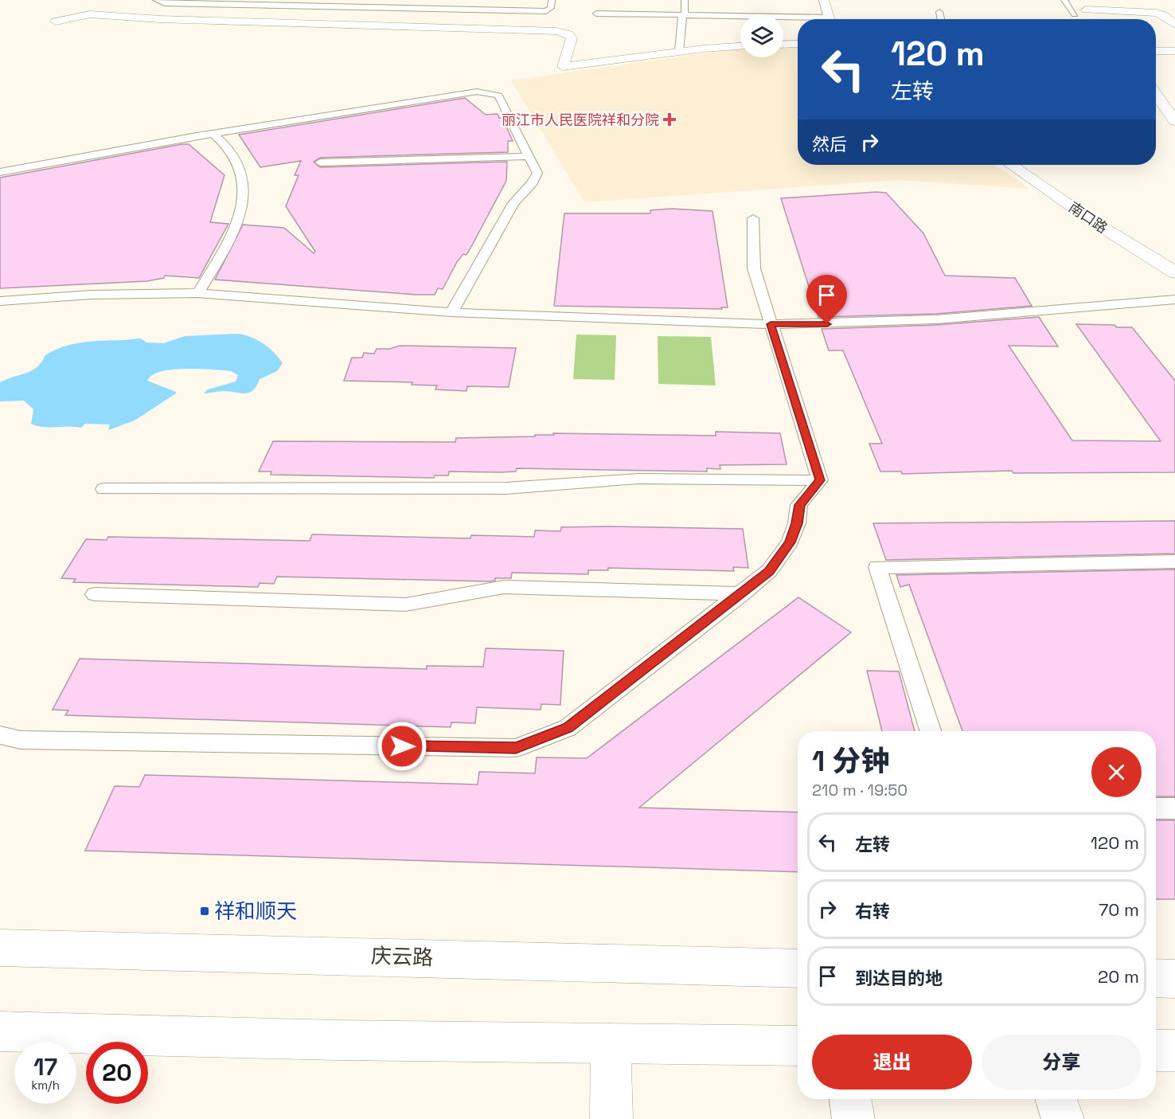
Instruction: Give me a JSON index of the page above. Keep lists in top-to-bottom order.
{
  "streets": {
    "street": ["南口路", "庆云路"]
  },
  "places": {
    "health": ["丽江市人民医院祥和分院"],
    "transit": ["祥和顺天"]
  },
  "page": {
    "turn": ["120 m", "左转"],
    "then": "然后",
    "heading": ["1 分钟", "210 m · 19:50"],
    "list": [
      {
        "name": "左转",
        "value": "120 m"
      },
      {
        "name": "右转",
        "value": "70 m"
      },
      {
        "name": "到达目的地",
        "value": "20 m"
      }
    ],
    "buttons": ["退出", "分享"],
    "speed": "17 km/h",
    "limit": "20"
  }
}
